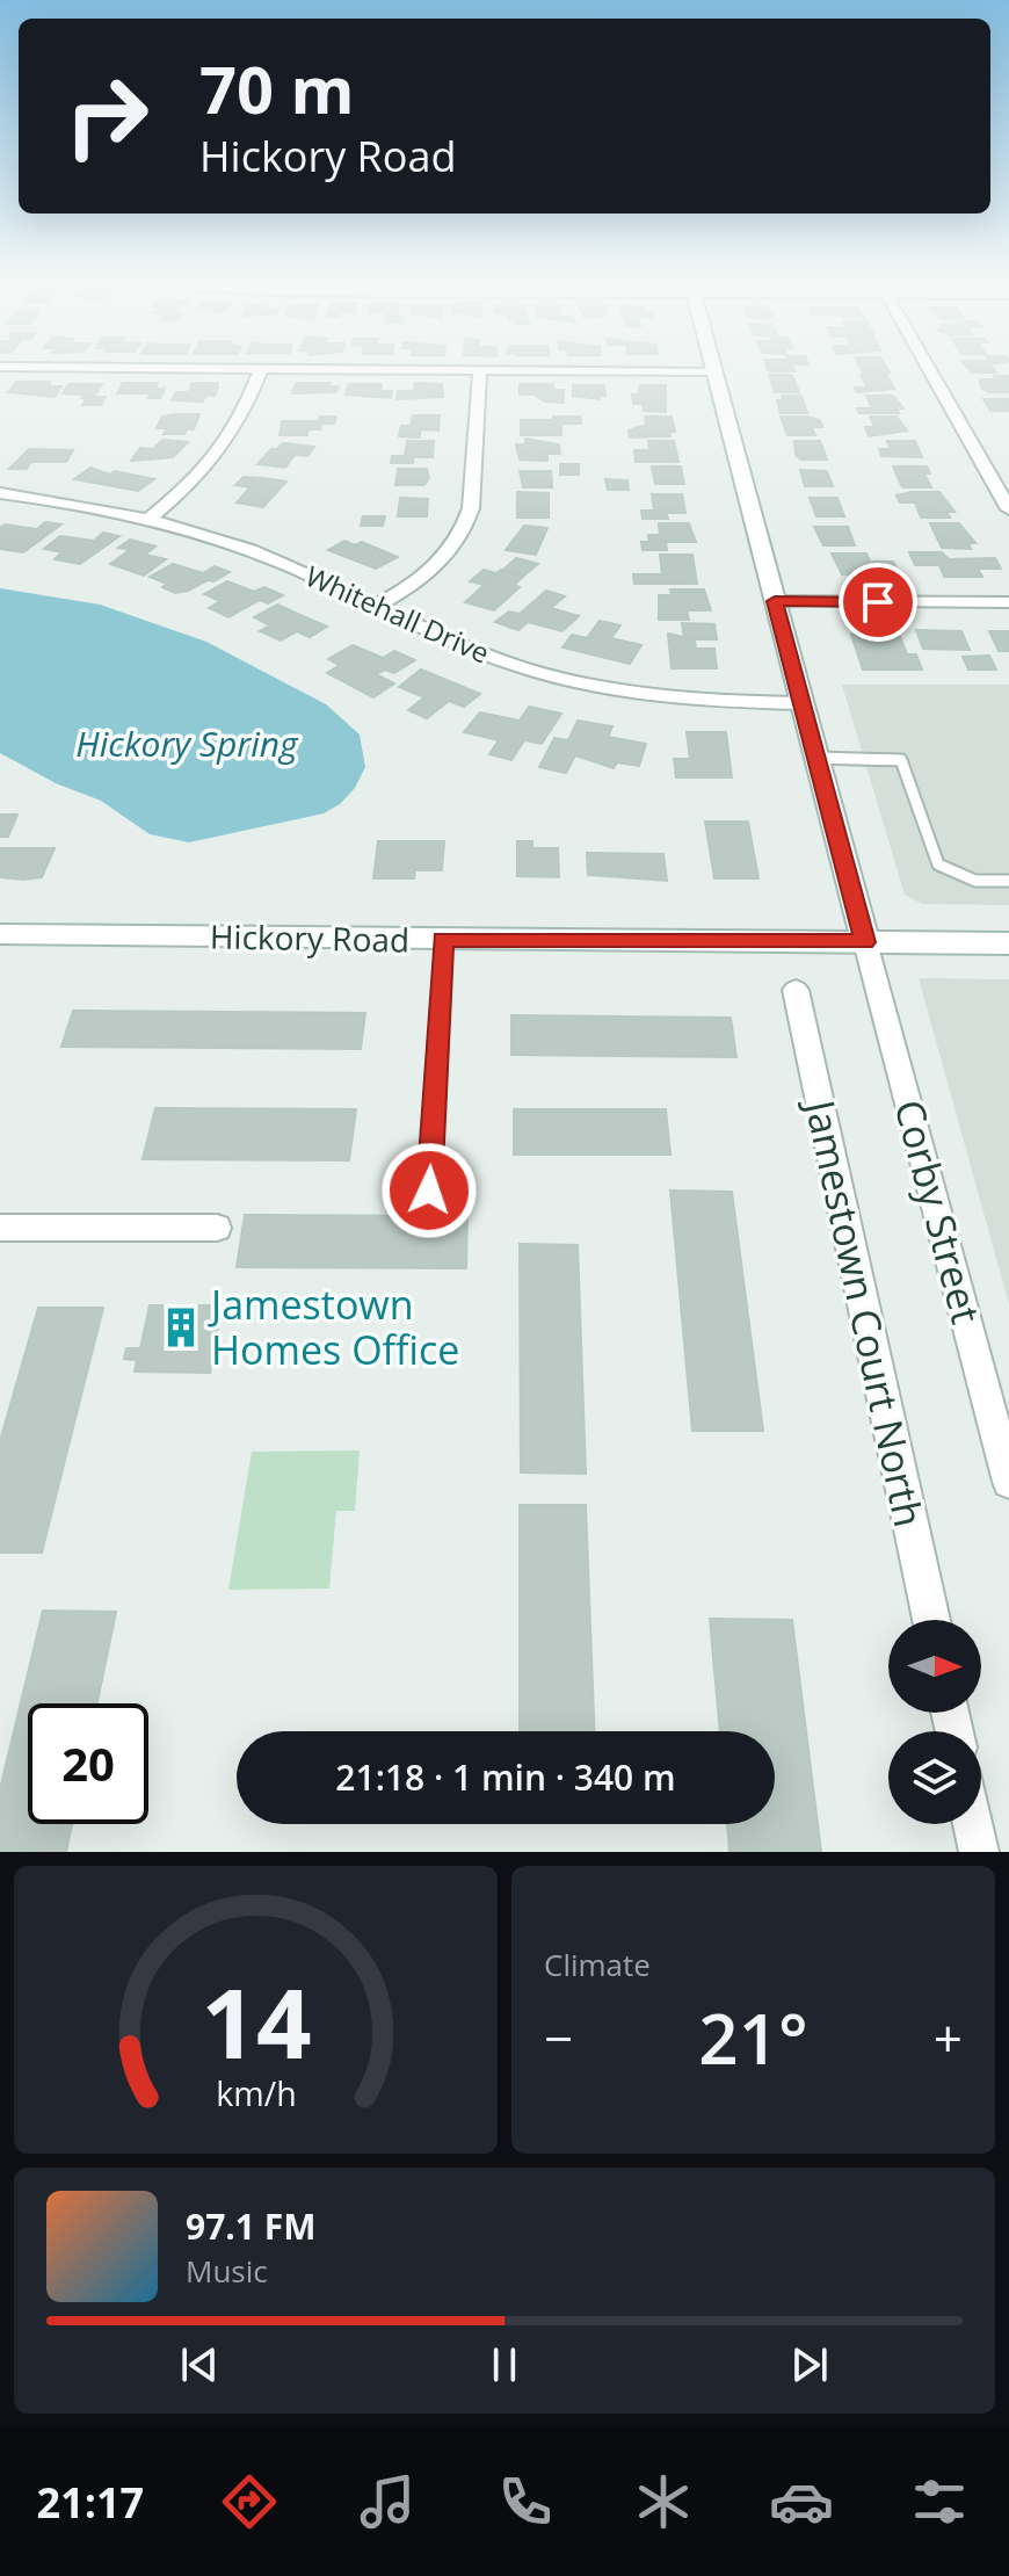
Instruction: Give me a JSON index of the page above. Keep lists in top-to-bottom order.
{
  "streets": {
    "street": [
      "Whitehall Drive",
      "Hickory Road",
      "Corby Street",
      "Jamestown Court North"
    ]
  },
  "crossings": [
    ["Hickory Road", "Corby Street"]
  ],
  "water": ["Hickory Spring"],
  "places": {
    "building": ["Jamestown Homes Office"]
  },
  "north": "right",
  "page": {
    "turn": ["70 m", "Hickory Road"],
    "limit": "20",
    "trip": "21:18 · 1 min · 340 m",
    "tile": "Climate",
    "heat": ["−", "21°", "+"],
    "song": ["97.1 FM", "Music"],
    "tabs": "21:17",
    "gauge": ["14", "km/h"]
  }
}
